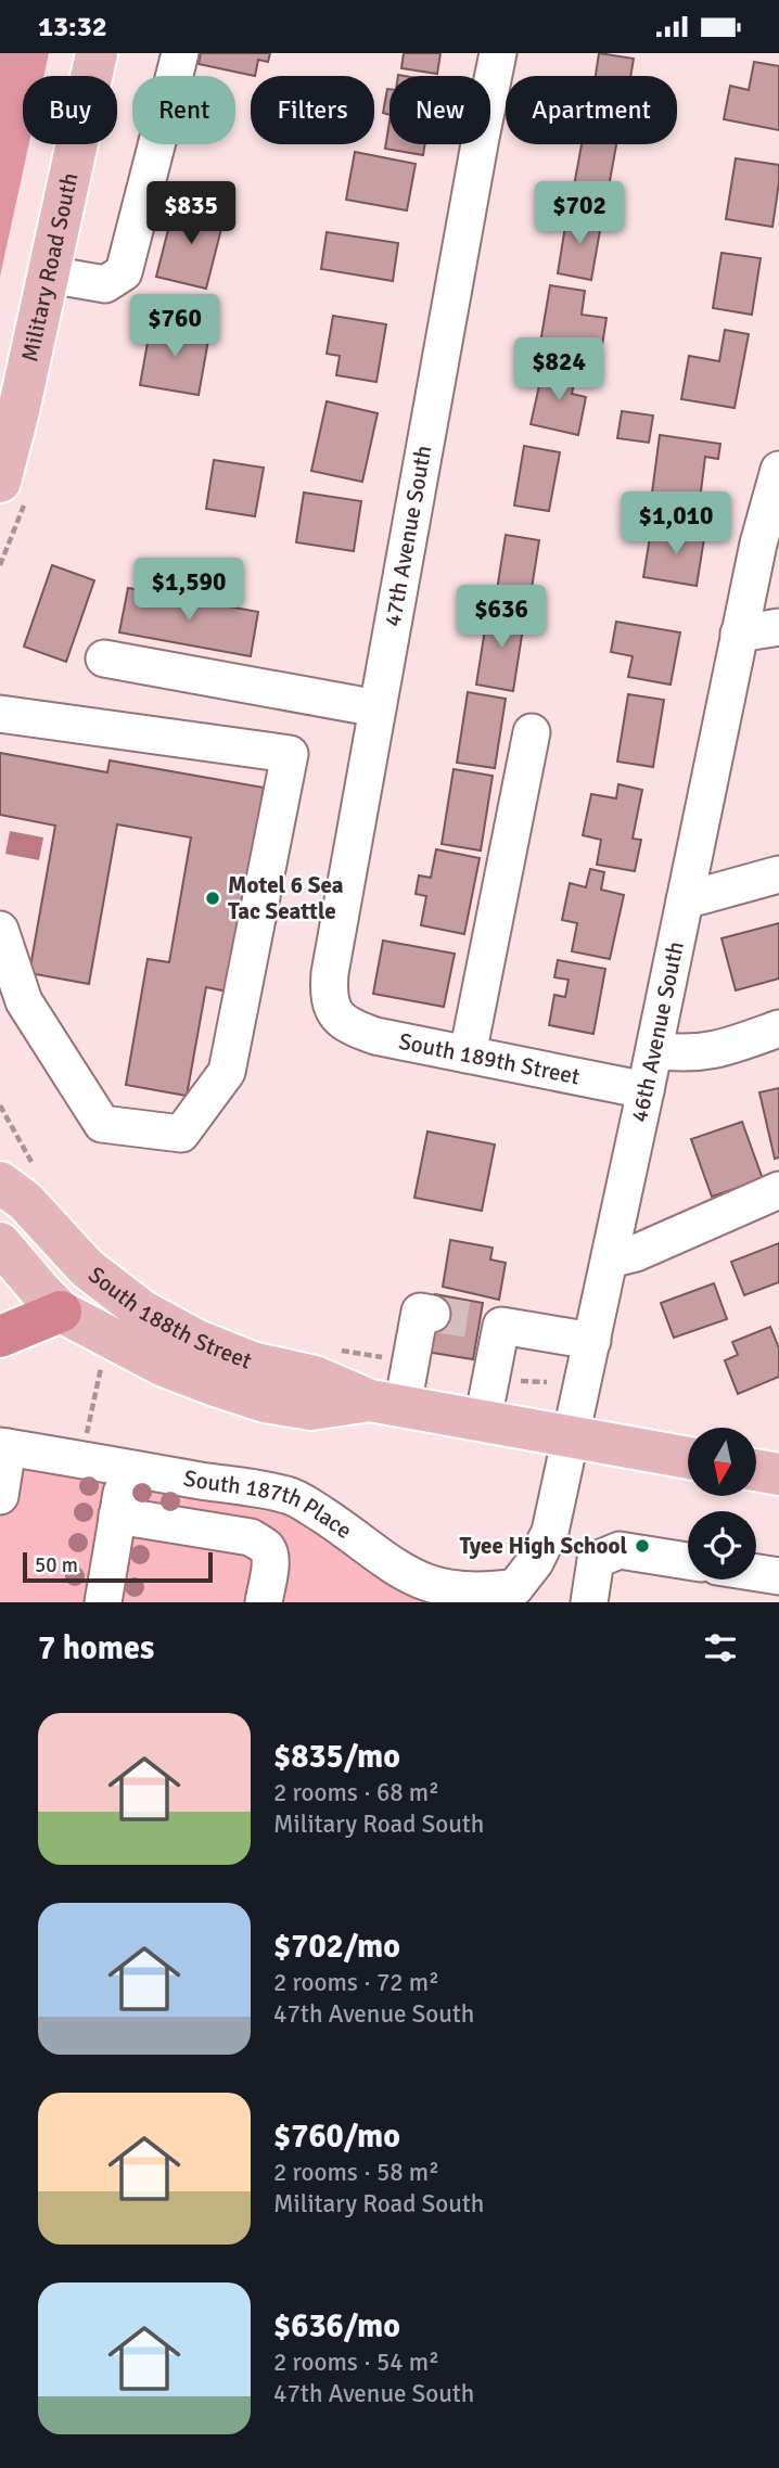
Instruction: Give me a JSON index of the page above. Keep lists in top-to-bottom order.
{
  "streets": {
    "main road": ["Military Road South", "South 188th Street"],
    "street": [
      "47th Avenue South",
      "46th Avenue South",
      "South 189th Street",
      "South 187th Place"
    ]
  },
  "crossings": [
    ["47th Avenue South", "South 189th Street"],
    ["46th Avenue South", "South 189th Street"],
    ["46th Avenue South", "South 188th Street"],
    ["46th Avenue South", "South 187th Place"]
  ],
  "places": ["Motel 6 Sea Tac Seattle", "Tyee High School"],
  "scale_bar": "50 m",
  "north": "bottom",
  "page": {
    "status": "13:32",
    "chip": [
      "Buy",
      "Rent",
      "Filters",
      "New",
      "Apartment"
    ],
    "price": [
      "$835",
      "$702",
      "$760",
      "$824",
      "$1,010",
      "$1,590",
      "$636"
    ],
    "scale": "50 m",
    "heading": "7 homes",
    "list": [
      {
        "name": "$835/mo",
        "note": "2 rooms · 68 m² · Military Road South"
      },
      {
        "name": "$702/mo",
        "note": "2 rooms · 72 m² · 47th Avenue South"
      },
      {
        "name": "$760/mo",
        "note": "2 rooms · 58 m² · Military Road South"
      },
      {
        "name": "$636/mo",
        "note": "2 rooms · 54 m² · 47th Avenue South"
      }
    ]
  }
}
